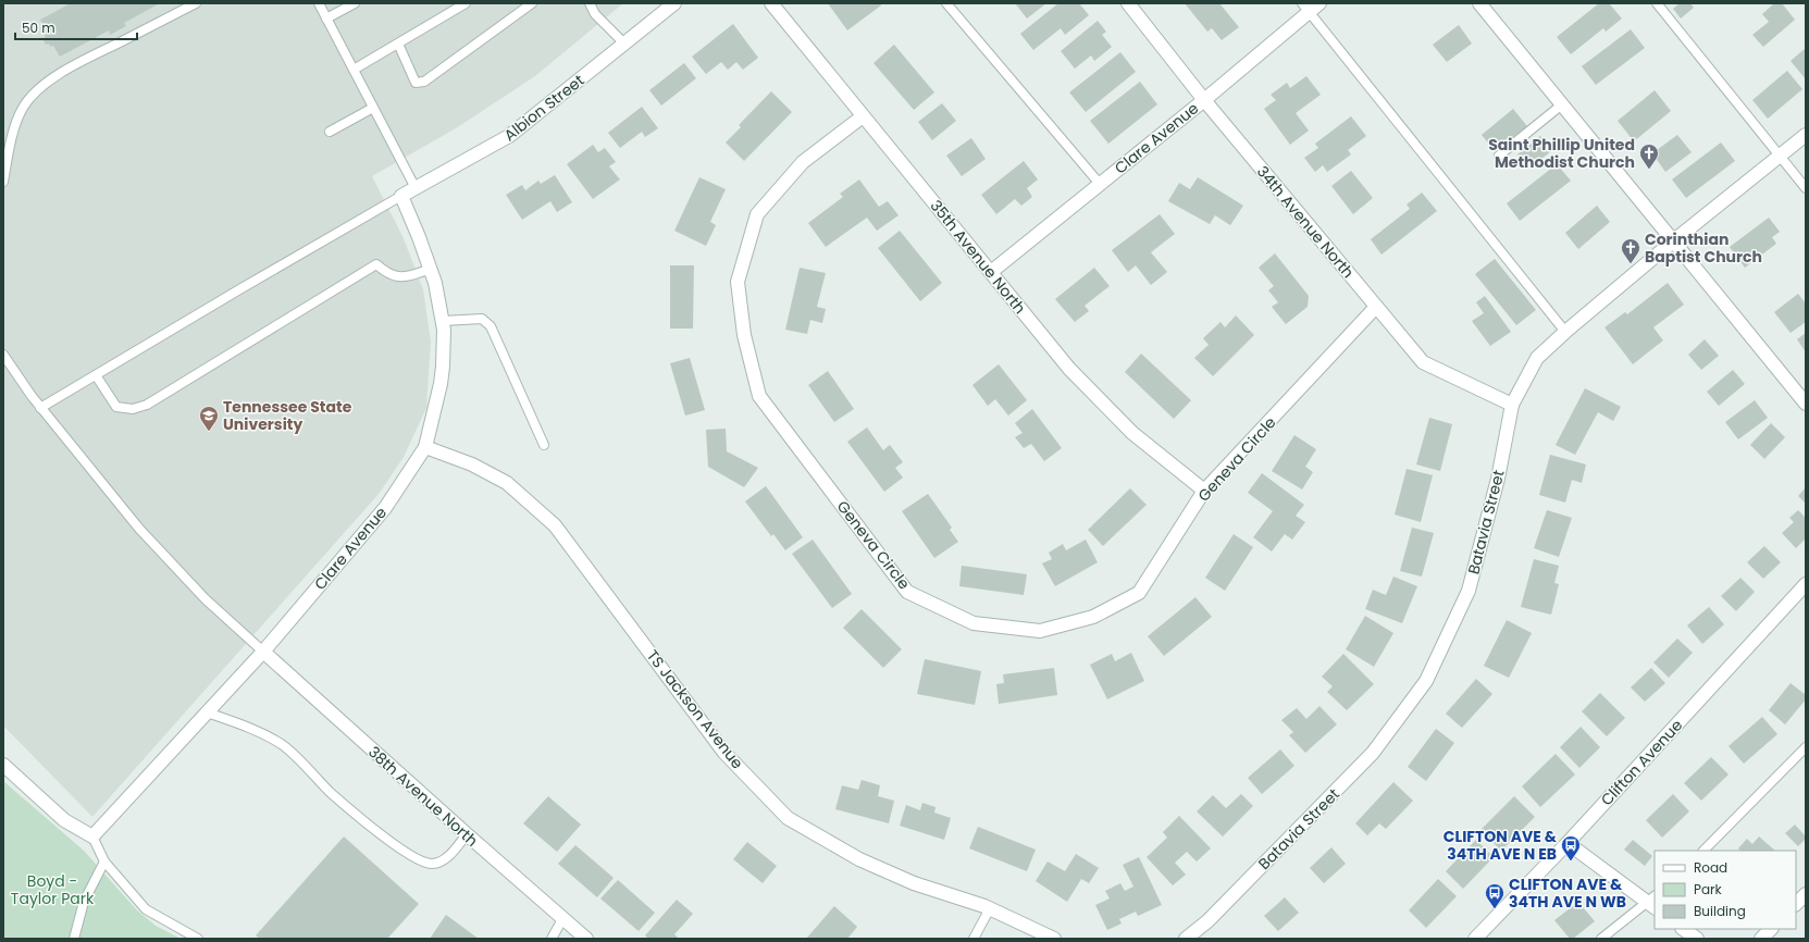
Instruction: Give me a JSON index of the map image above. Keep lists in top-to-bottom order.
{
  "streets": {
    "street": [
      "Albion Street",
      "Clare Avenue",
      "34th Avenue North",
      "35th Avenue North",
      "Geneva Circle",
      "Batavia Street",
      "TS Jackson Avenue",
      "Clifton Avenue",
      "38th Avenue North"
    ]
  },
  "crossings": [
    ["Albion Street", "Clare Avenue"],
    ["Clare Avenue", "34th Avenue North"],
    ["Clare Avenue", "35th Avenue North"],
    ["Clare Avenue", "TS Jackson Avenue"],
    ["Clare Avenue", "38th Avenue North"],
    ["34th Avenue North", "Geneva Circle"],
    ["34th Avenue North", "Batavia Street"],
    ["35th Avenue North", "Geneva Circle"]
  ],
  "parks": ["Boyd - Taylor Park"],
  "places": {
    "church": ["Saint Phillip United Methodist Church", "Corinthian Baptist Church"],
    "school or university": ["Tennessee State University"],
    "bus stop": ["CLIFTON AVE & 34TH AVE N EB", "CLIFTON AVE & 34TH AVE N WB"]
  },
  "legend": ["Road", "Park", "Building"],
  "scale_bar": "50 m"
}
